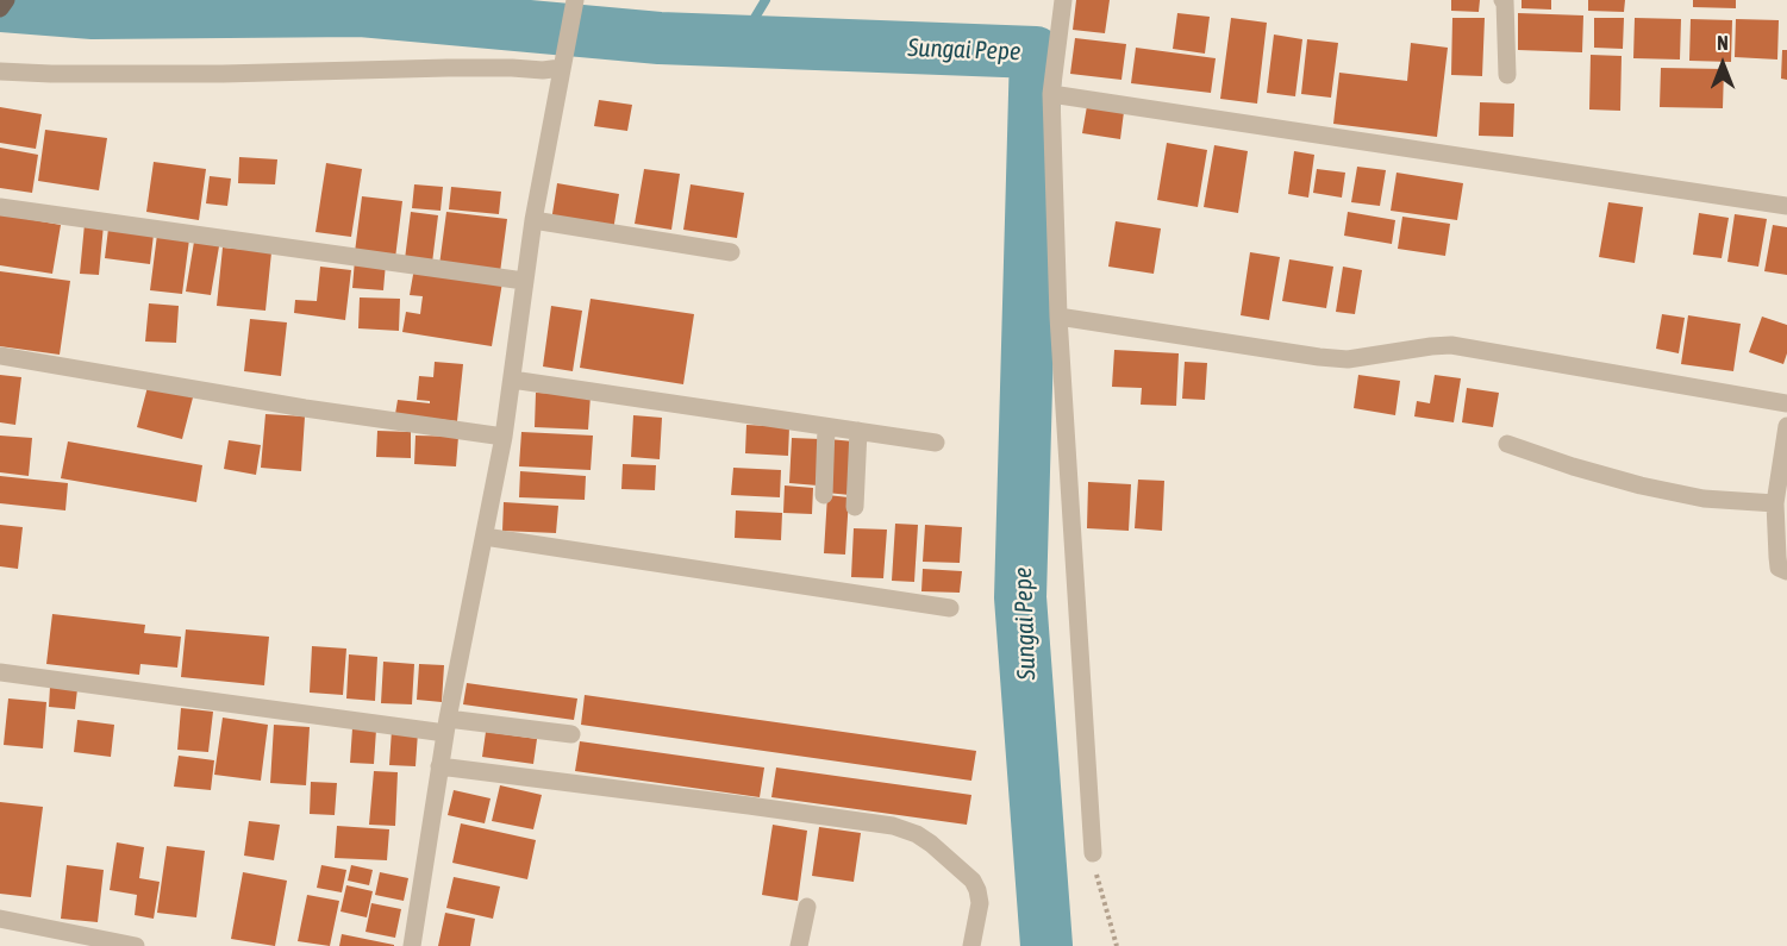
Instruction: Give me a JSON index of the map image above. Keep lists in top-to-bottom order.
{
  "water": ["Sungai Pepe"],
  "north": "top"
}
